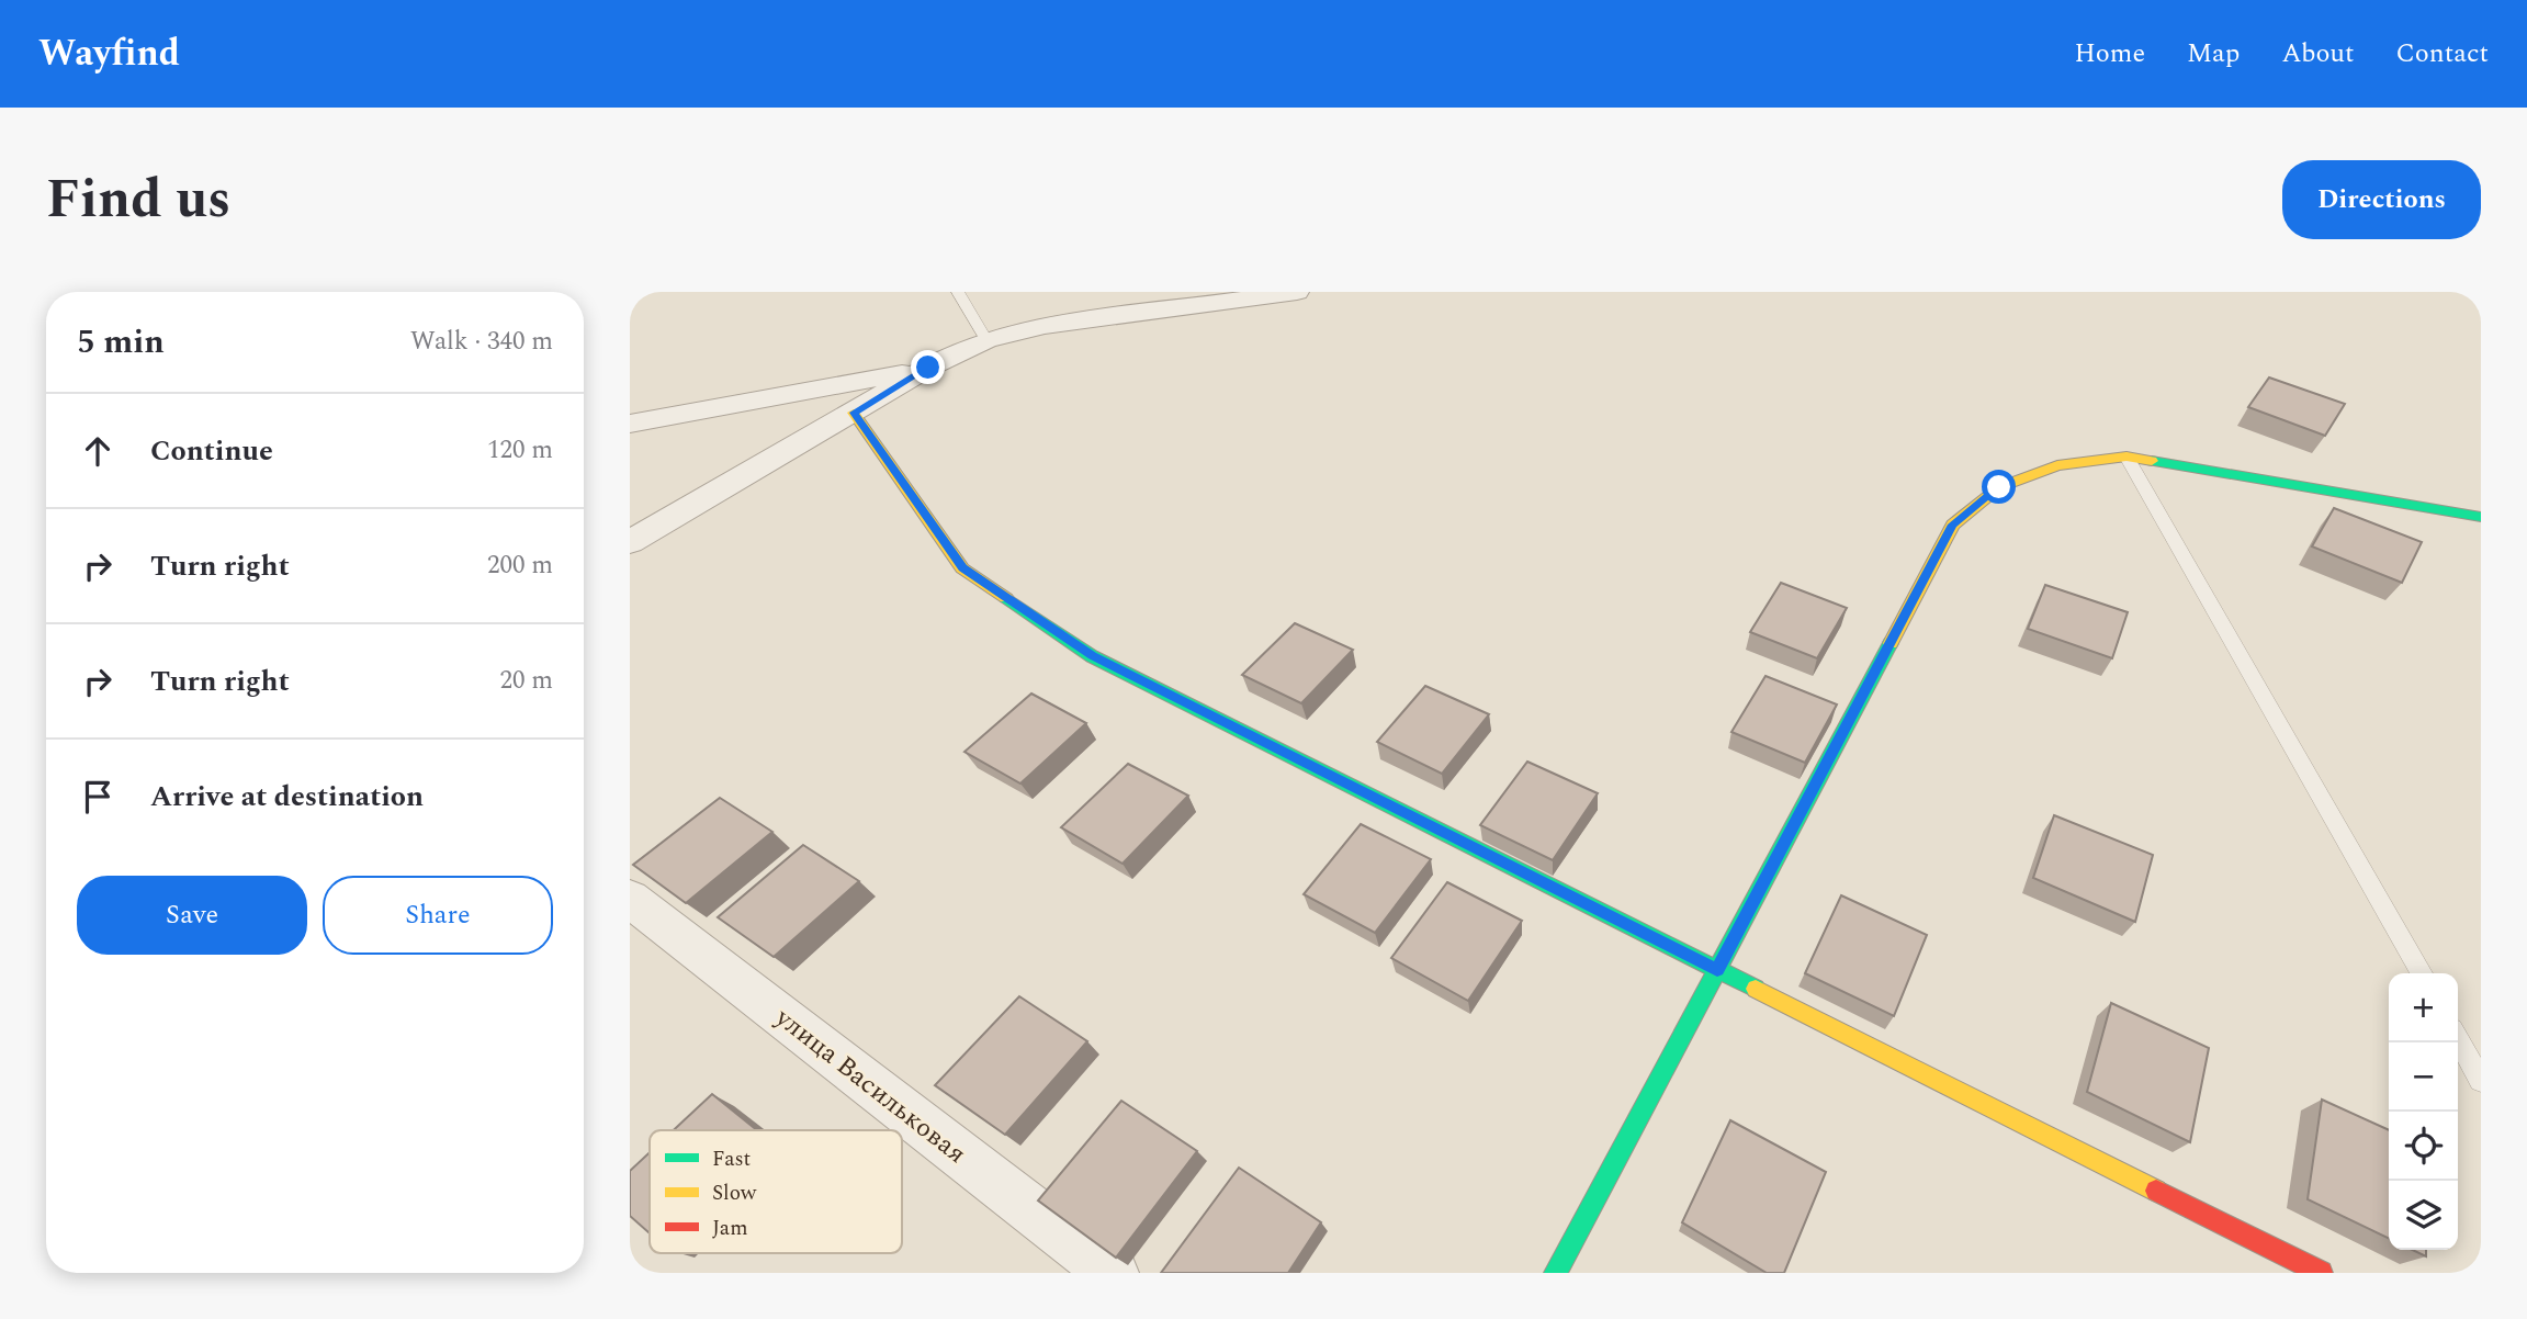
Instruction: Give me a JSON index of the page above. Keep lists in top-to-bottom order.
{
  "streets": {
    "street": ["улица Васильковая"]
  },
  "legend": ["Fast", "Slow", "Jam"],
  "page": {
    "header": "Wayfind",
    "nav": [
      "Home",
      "Map",
      "About",
      "Contact"
    ],
    "title": "Find us",
    "buttons": [
      "Directions",
      ["Save", "Share"]
    ],
    "heading": ["5 min", "Walk · 340 m"],
    "list": [
      ["Continue", "120 m"],
      ["Turn right", "200 m"],
      ["Turn right", "20 m"],
      "Arrive at destination"
    ],
    "map_buttons": ["+", "−"]
  }
}
